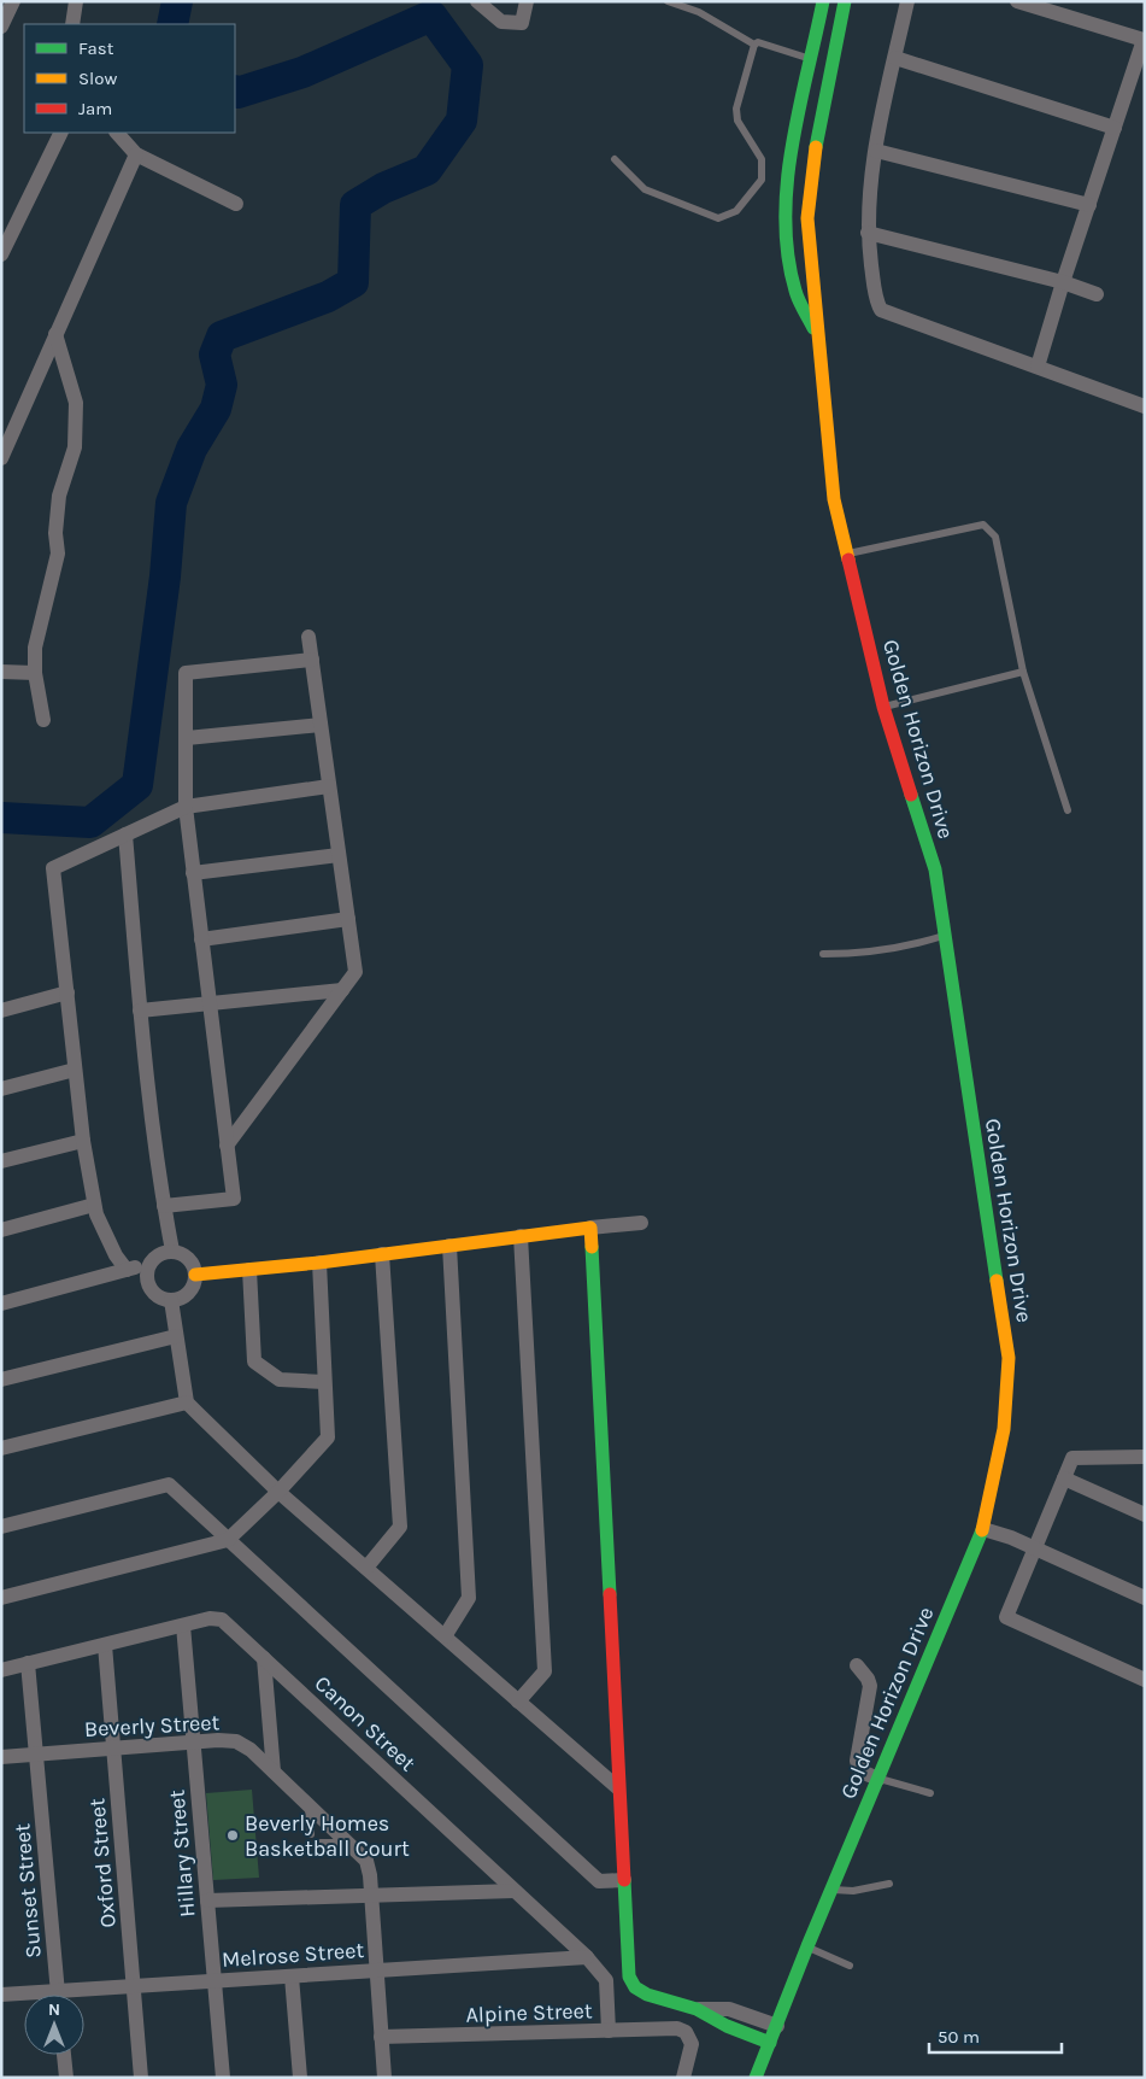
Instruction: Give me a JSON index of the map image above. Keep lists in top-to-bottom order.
{
  "streets": {
    "street": [
      "Golden Horizon Drive",
      "Canon Street",
      "Beverly Street",
      "Hillary Street",
      "Oxford Street",
      "Sunset Street",
      "Melrose Street",
      "Alpine Street"
    ]
  },
  "crossings": [
    ["Canon Street", "Hillary Street"],
    ["Canon Street", "Oxford Street"],
    ["Canon Street", "Sunset Street"],
    ["Canon Street", "Melrose Street"],
    ["Canon Street", "Alpine Street"],
    ["Beverly Street", "Hillary Street"],
    ["Beverly Street", "Oxford Street"],
    ["Beverly Street", "Sunset Street"],
    ["Beverly Street", "Melrose Street"],
    ["Beverly Street", "Alpine Street"],
    ["Hillary Street", "Melrose Street"],
    ["Oxford Street", "Melrose Street"]
  ],
  "places": ["Beverly Homes Basketball Court"],
  "legend": ["Fast", "Slow", "Jam"],
  "scale_bar": "50 m",
  "north": "top"
}
